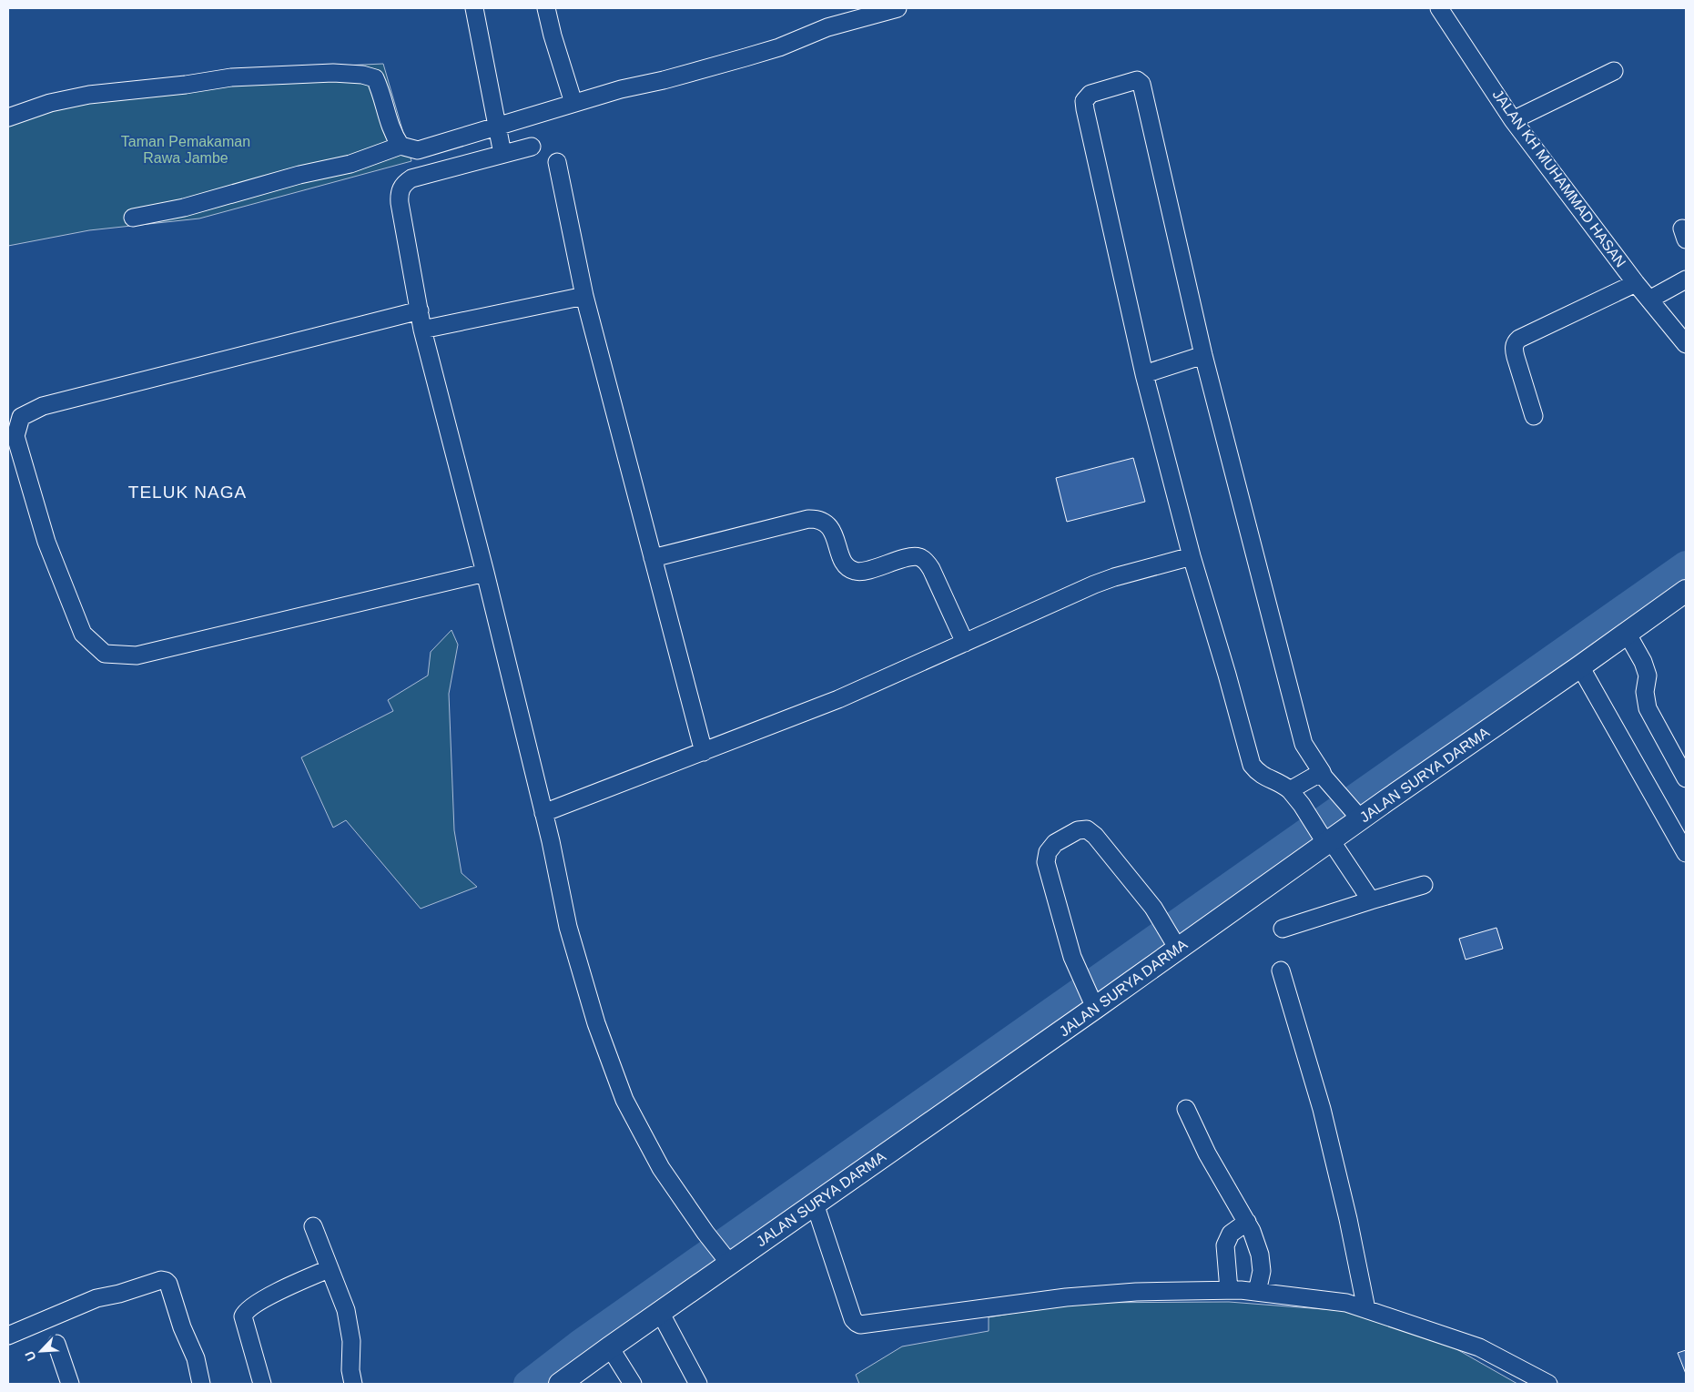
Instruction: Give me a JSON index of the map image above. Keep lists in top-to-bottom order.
{
  "streets": {
    "main road": ["JALAN SURYA DARMA"],
    "street": ["JALAN KH MUHAMMAD HASAN"]
  },
  "districts": ["TELUK NAGA"],
  "parks": ["Taman Pemakaman Rawa Jambe"],
  "north": "bottom left"
}
